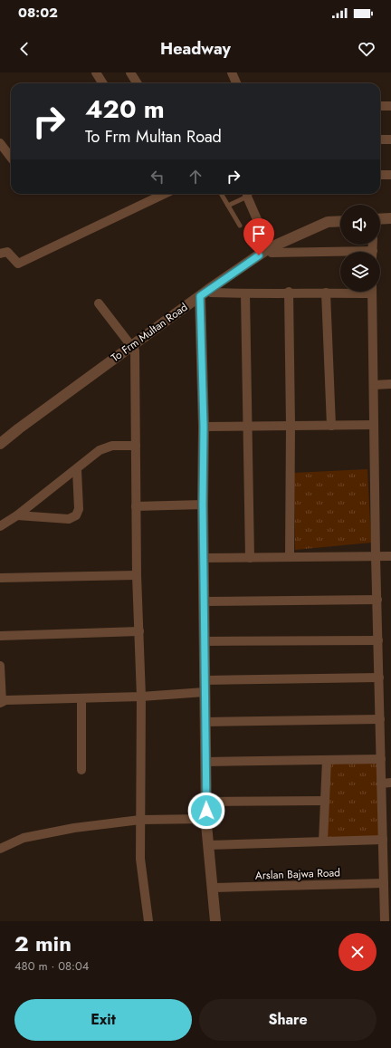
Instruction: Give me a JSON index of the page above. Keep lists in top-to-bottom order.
{
  "streets": {
    "street": ["To Frm Multan Road", "Arslan Bajwa Road"]
  },
  "page": {
    "status": "08:02",
    "header": "Headway",
    "turn": ["420 m", "To Frm Multan Road"],
    "heading": ["2 min", "480 m · 08:04"],
    "buttons": ["Exit", "Share"]
  }
}
